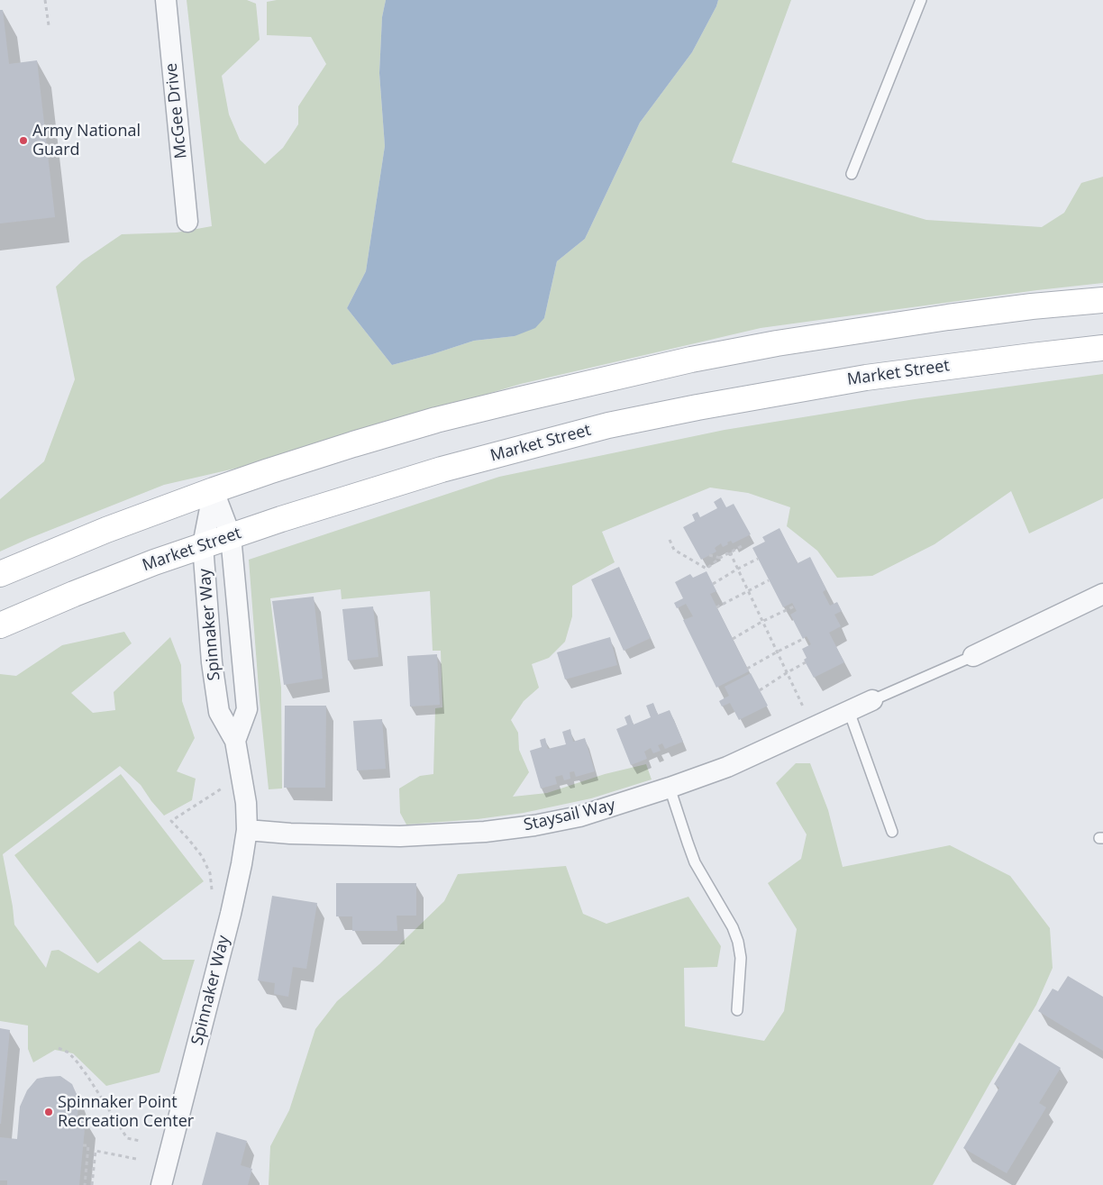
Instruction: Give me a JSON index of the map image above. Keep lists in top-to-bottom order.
{
  "streets": {
    "main road": ["Market Street"],
    "street": ["McGee Drive", "Spinnaker Way", "Staysail Way"]
  },
  "crossings": [
    ["Market Street", "Spinnaker Way"],
    ["Spinnaker Way", "Staysail Way"]
  ],
  "places": ["Army National Guard", "Spinnaker Point Recreation Center"]
}
